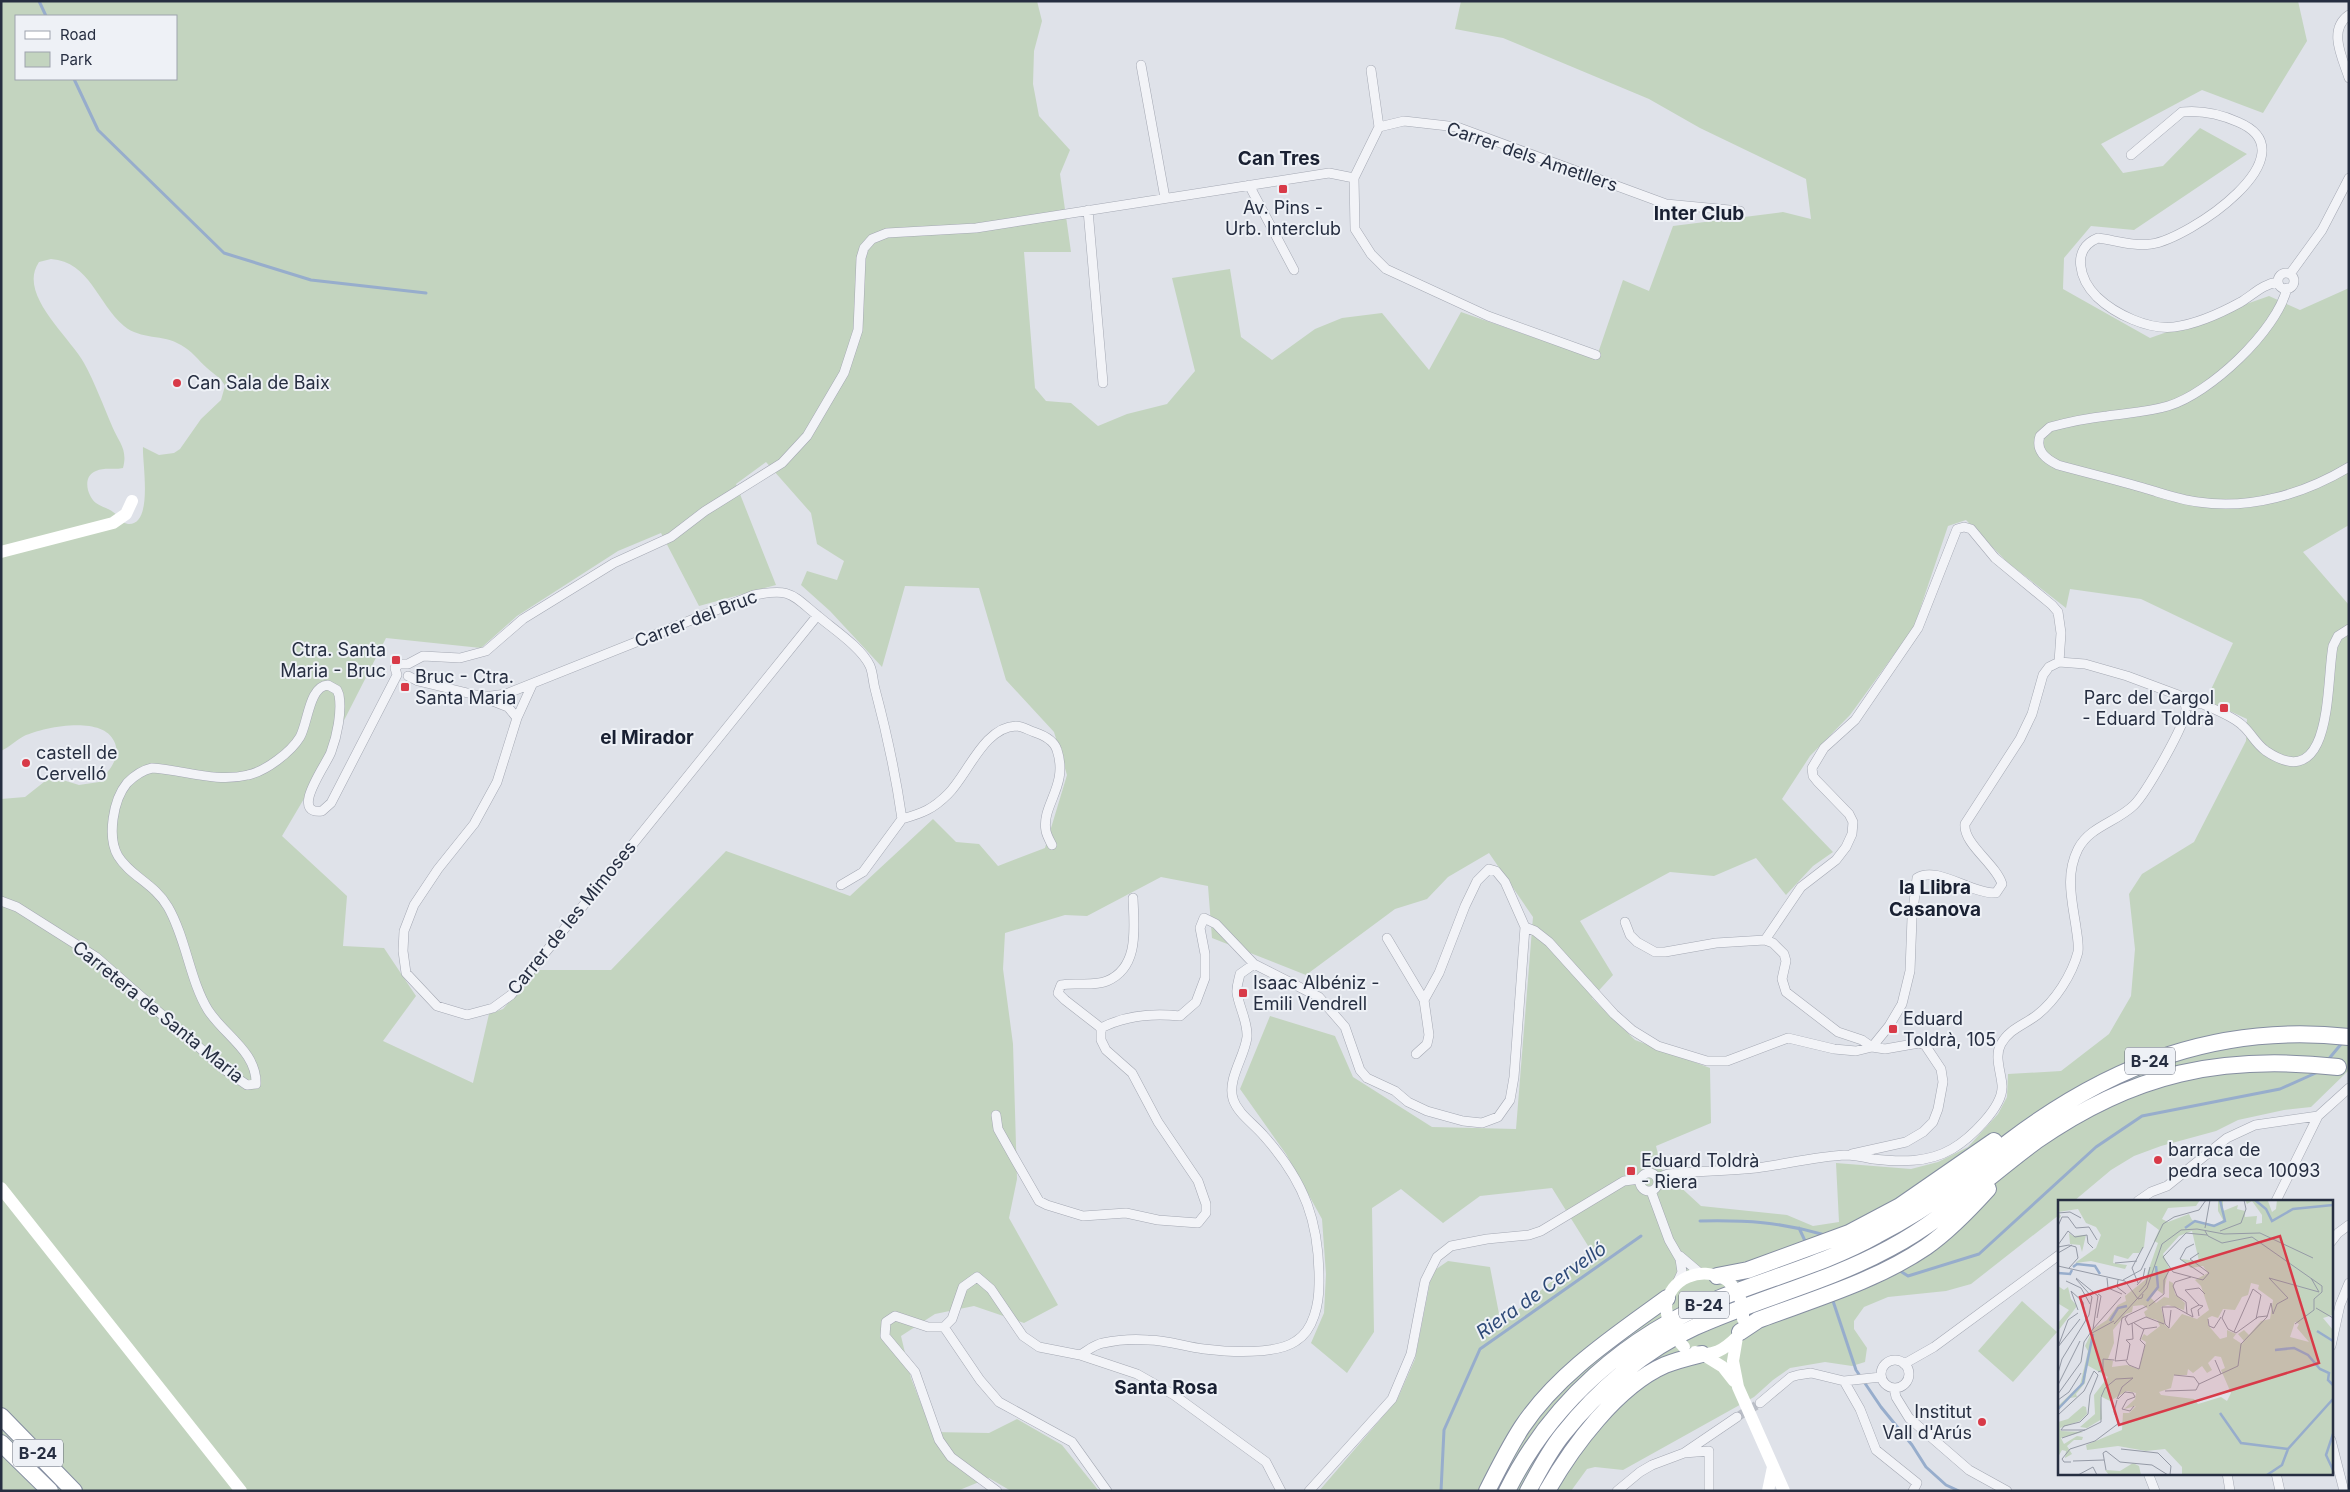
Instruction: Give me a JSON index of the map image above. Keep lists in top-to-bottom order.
{
  "streets": {
    "highway": ["B-24"],
    "street": [
      "Carrer dels Ametllers",
      "Carrer del Bruc",
      "Carrer de les Mimoses",
      "Carretera de Santa Maria"
    ]
  },
  "crossings": [
    ["Carrer del Bruc", "Carrer de les Mimoses"],
    ["Carrer del Bruc", "Carretera de Santa Maria"]
  ],
  "districts": [
    "Can Tres",
    "Inter Club",
    "el Mirador",
    "la Llibra Casanova",
    "Santa Rosa"
  ],
  "water": ["Riera de Cervelló"],
  "places": {
    "transit": [
      "Av. Pins - Urb. Interclub",
      "Ctra. Santa Maria - Bruc",
      "Bruc - Ctra. Santa Maria",
      "Parc del Cargol - Eduard Toldrà",
      "Isaac Albéniz - Emili Vendrell",
      "Eduard Toldrà, 105",
      "Eduard Toldrà - Riera"
    ],
    "other": [
      "Can Sala de Baix",
      "castell de Cervelló",
      "barraca de pedra seca 10093",
      "Institut Vall d'Arús"
    ]
  },
  "legend": ["Road", "Park"]
}
